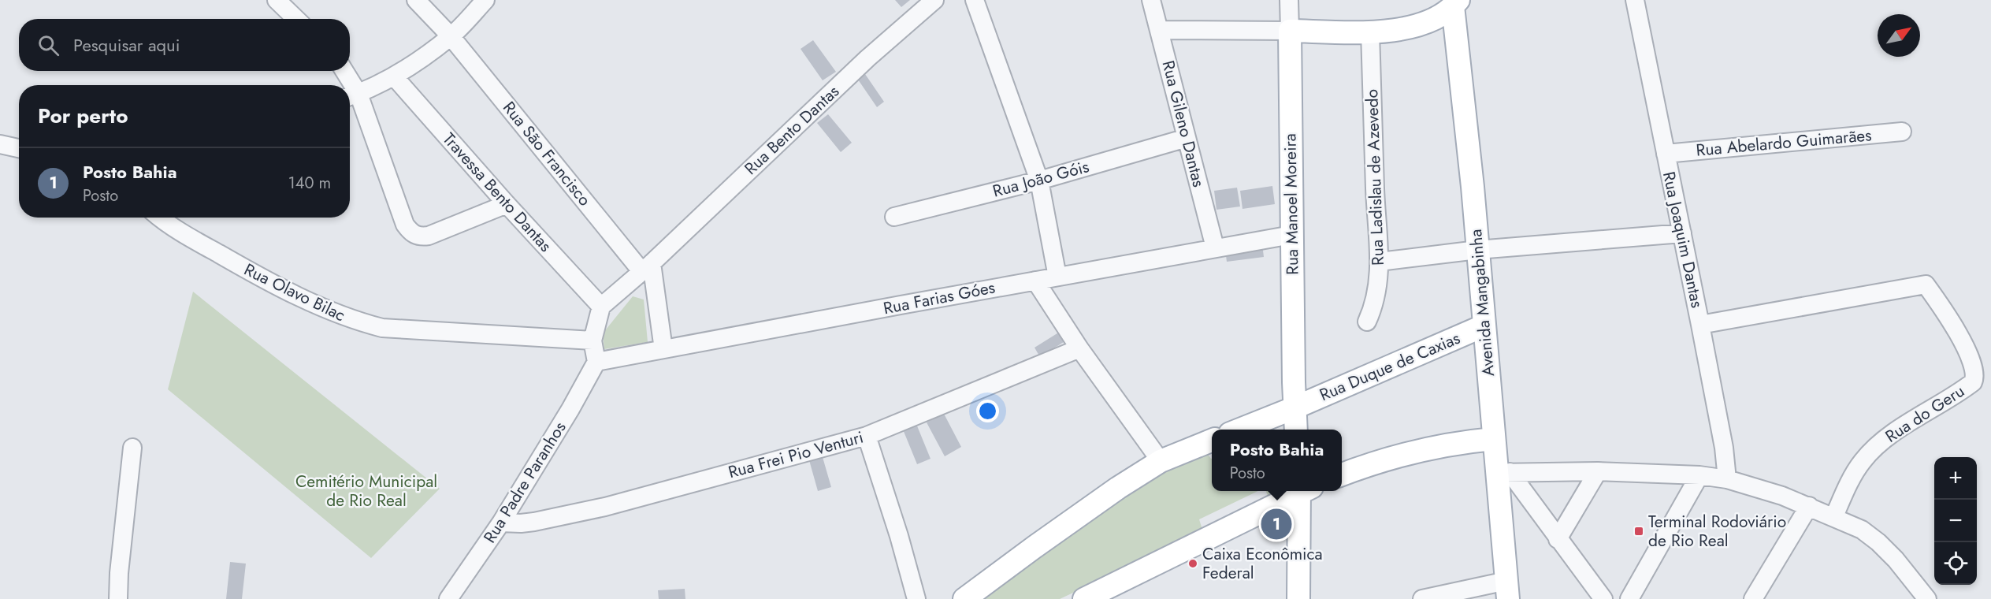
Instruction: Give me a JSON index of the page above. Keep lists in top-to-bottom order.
{
  "streets": {
    "main road": ["Rua Manoel Moreira", "Avenida Mangabinha", "Rua Duque de Caxias"],
    "street": [
      "Rua Gileno Dantas",
      "Rua Bento Dantas",
      "Rua Abelardo Guimarães",
      "Rua São Francisco",
      "Rua Ladislau de Azevedo",
      "Rua João Góis",
      "Travessa Bento Dantas",
      "Rua Joaquim Dantas",
      "Rua Olavo Bilac",
      "Rua Farias Góes",
      "Rua do Geru",
      "Rua Frei Pio Venturi",
      "Rua Padre Paranhos"
    ]
  },
  "crossings": [
    ["Rua Gileno Dantas", "Rua João Góis"],
    ["Rua Gileno Dantas", "Rua Farias Góes"],
    ["Rua Bento Dantas", "Rua São Francisco"],
    ["Rua Bento Dantas", "Travessa Bento Dantas"],
    ["Rua Abelardo Guimarães", "Rua Joaquim Dantas"],
    ["Rua Manoel Moreira", "Rua Farias Góes"],
    ["Rua Manoel Moreira", "Rua Duque de Caxias"],
    ["Rua Joaquim Dantas", "Rua do Geru"],
    ["Rua Farias Góes", "Rua Padre Paranhos"],
    ["Avenida Mangabinha", "Rua Duque de Caxias"],
    ["Rua Frei Pio Venturi", "Rua Padre Paranhos"]
  ],
  "parks": ["Cemitério Municipal de Rio Real"],
  "places": {
    "transit": ["Terminal Rodoviário de Rio Real"],
    "other": ["Caixa Econômica Federal"]
  },
  "north": "top right",
  "page": {
    "search": "Pesquisar aqui",
    "heading": "Por perto",
    "list": [
      {
        "mark": "1",
        "name": "Posto Bahia",
        "note": "Posto",
        "value": "140 m"
      }
    ],
    "popup": ["Posto Bahia", "Posto"],
    "map_buttons": ["+", "−"],
    "pins": "1"
  }
}
